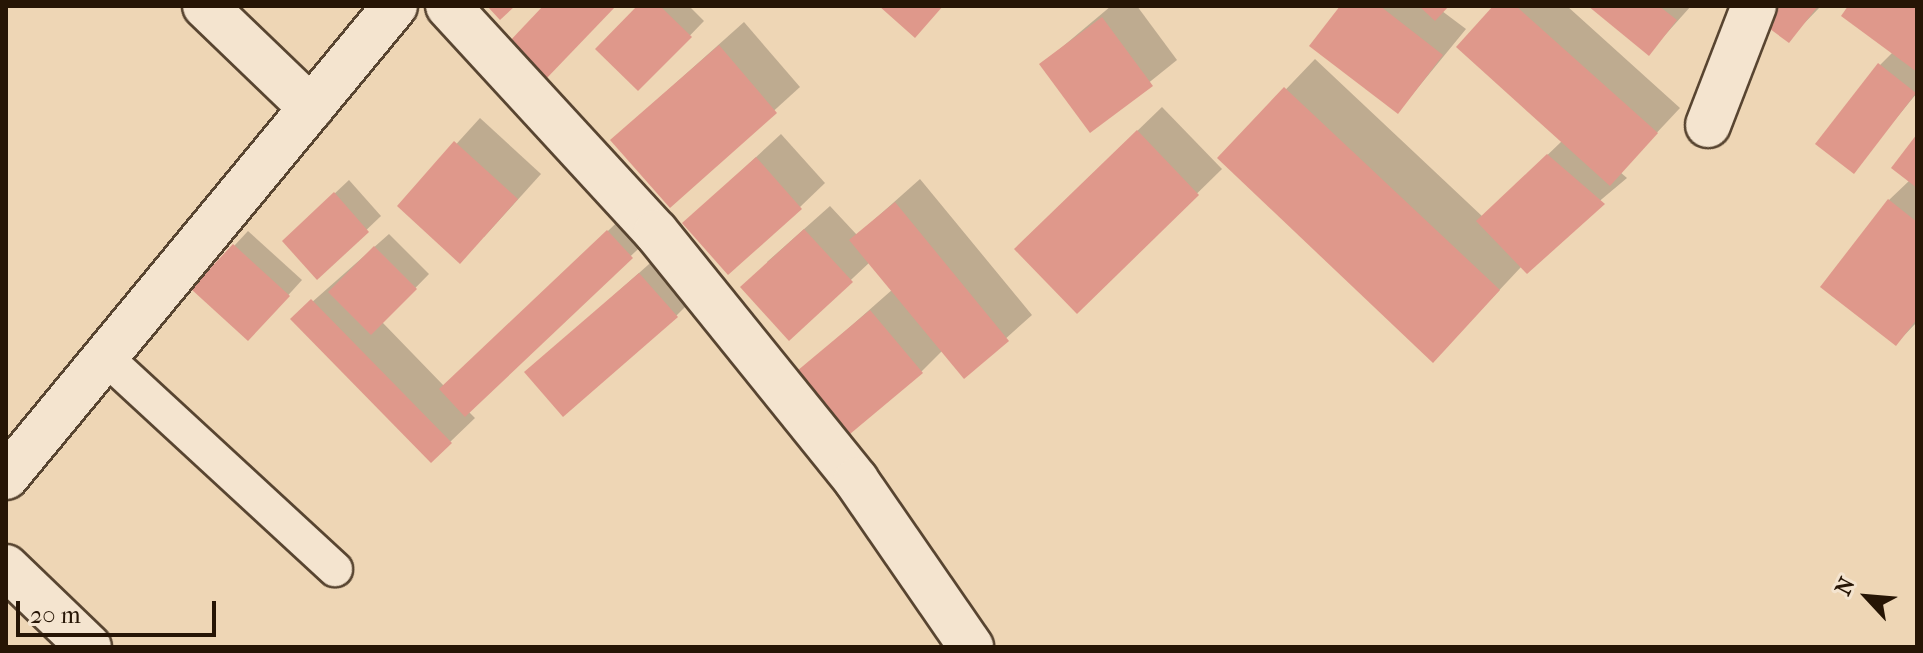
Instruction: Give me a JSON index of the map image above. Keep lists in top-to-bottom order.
{
  "scale_bar": "20 m",
  "north": "top left"
}
